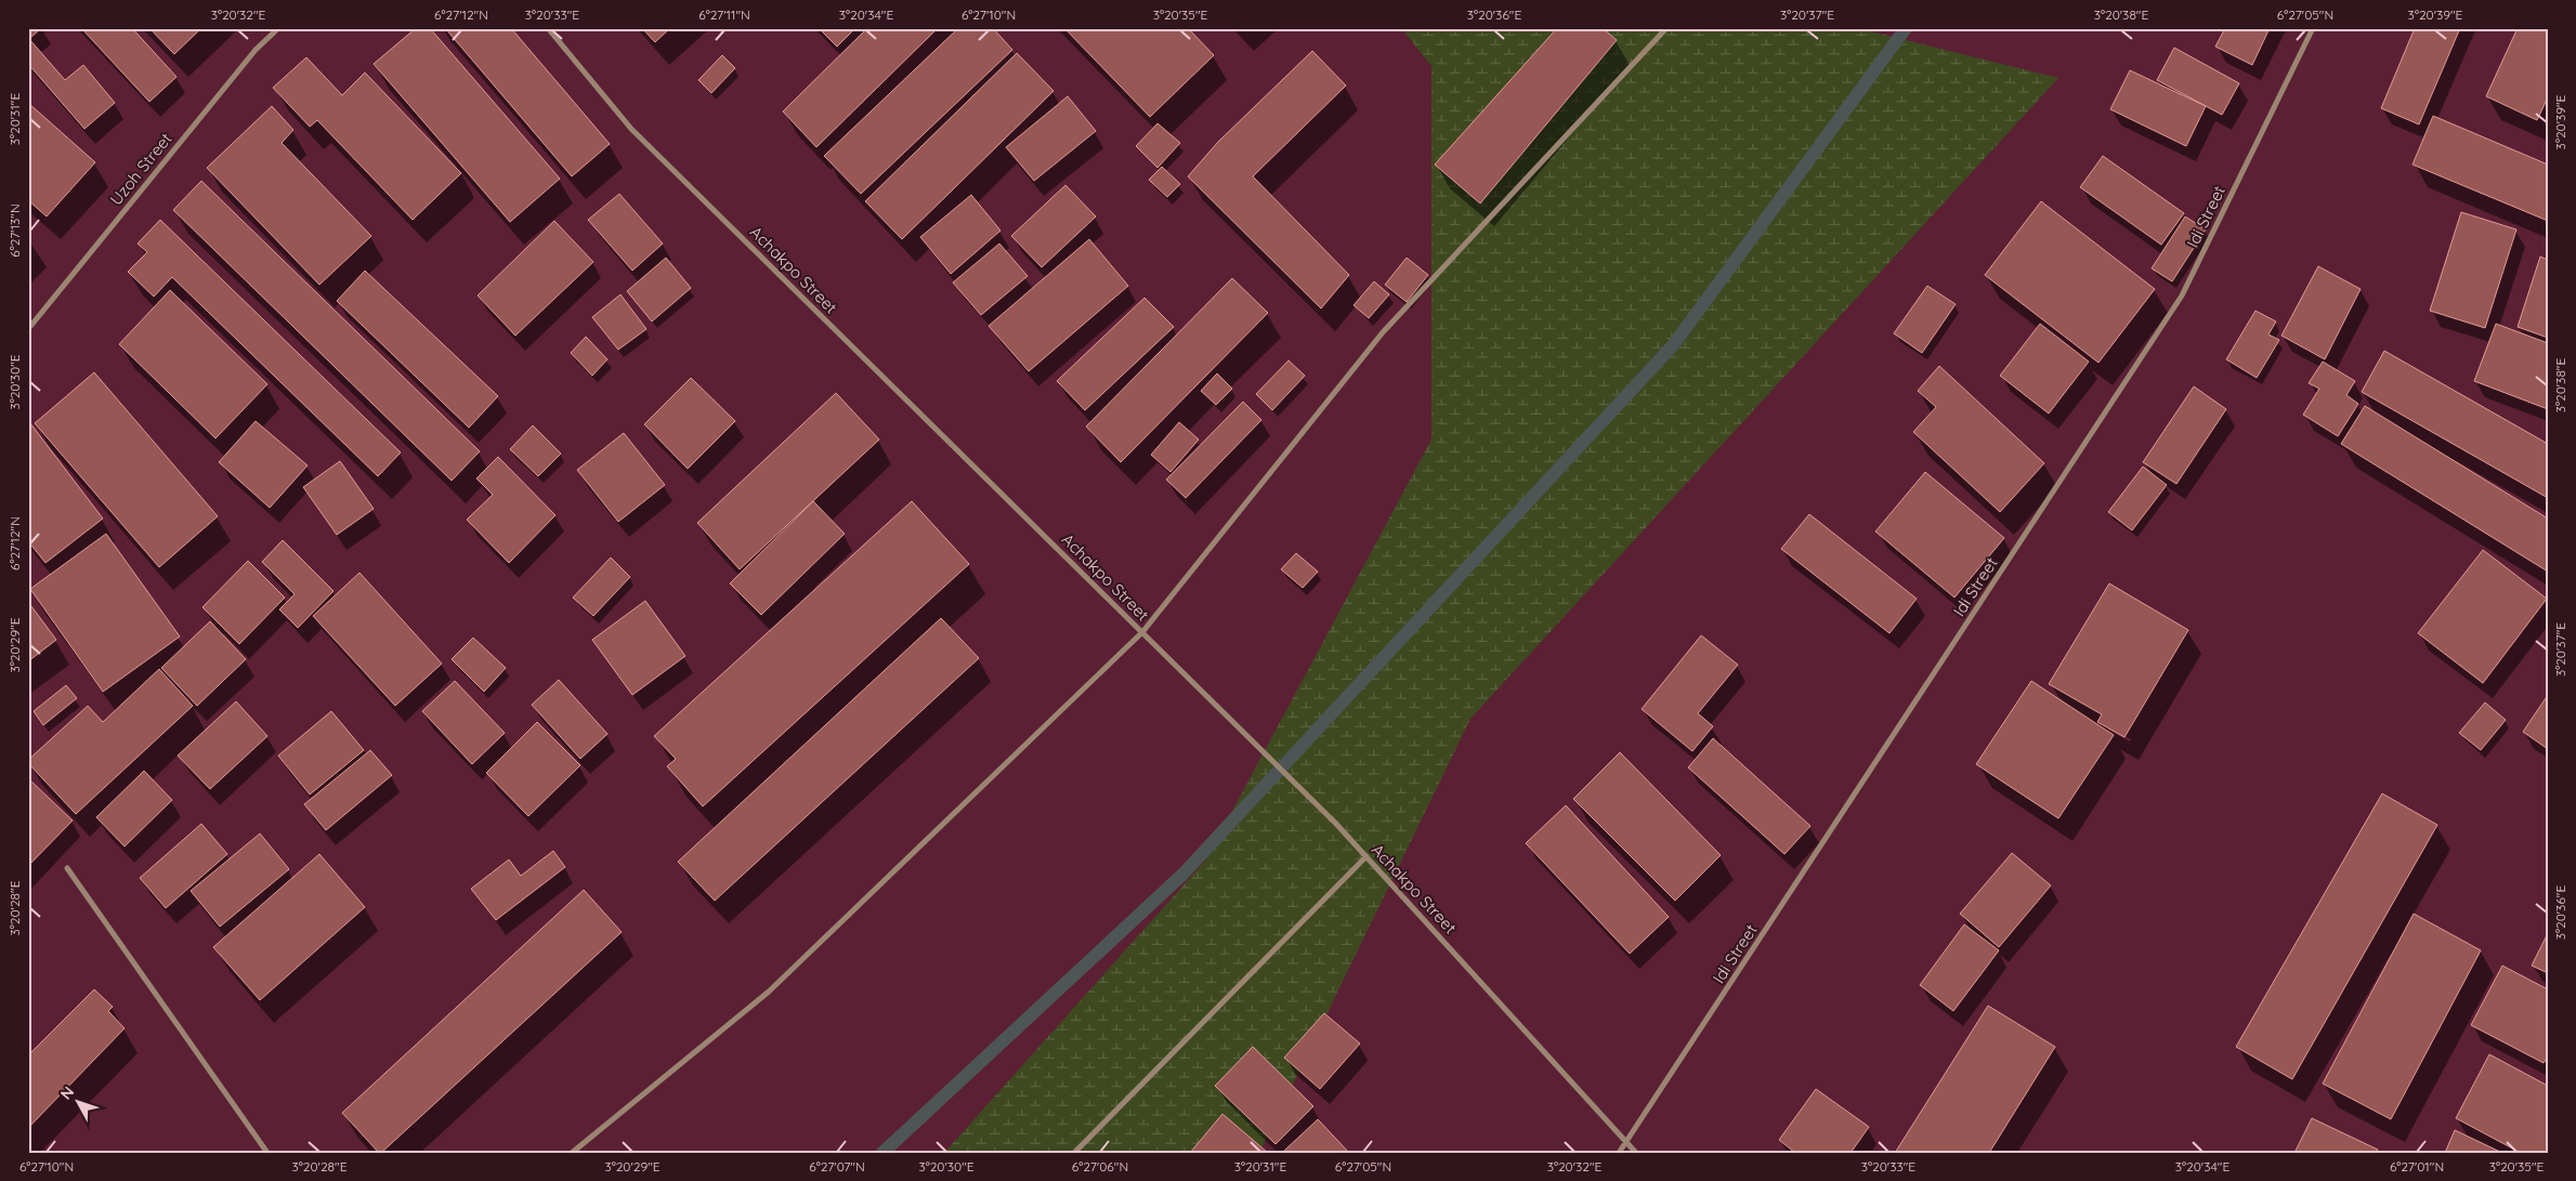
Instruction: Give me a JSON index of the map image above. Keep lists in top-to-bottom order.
{
  "streets": {
    "street": ["Uzoh Street", "Idi Street", "Achakpo Street"]
  },
  "crossings": [
    ["Idi Street", "Achakpo Street"]
  ],
  "north": "top left",
  "coordinates": [
    "3°20'32\"E",
    "6°27'12\"N",
    "3°20'33\"E",
    "6°27'11\"N",
    "3°20'34\"E",
    "6°27'10\"N",
    "3°20'35\"E",
    "3°20'36\"E",
    "3°20'37\"E",
    "3°20'38\"E",
    "6°27'05\"N",
    "3°20'39\"E",
    "3°20'31\"E",
    "6°27'13\"N",
    "3°20'30\"E",
    "3°20'29\"E",
    "3°20'28\"E",
    "6°27'07\"N",
    "6°27'06\"N",
    "6°27'01\"N"
  ]
}
